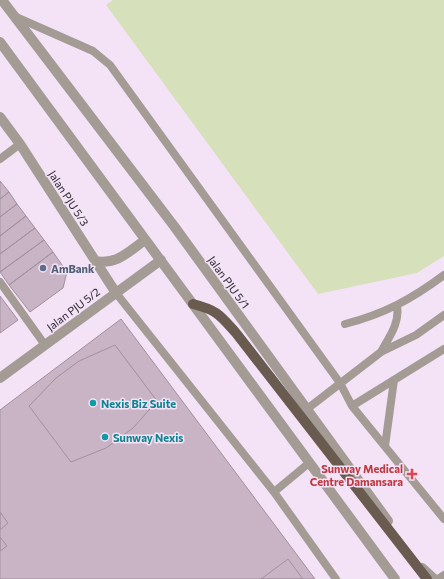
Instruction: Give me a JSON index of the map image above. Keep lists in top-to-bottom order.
{
  "streets": {
    "street": ["Jalan PJU 5/3", "Jalan PJU 5/1", "Jalan PJU 5/2"]
  },
  "crossings": [
    ["Jalan PJU 5/3", "Jalan PJU 5/2"]
  ],
  "places": {
    "other": ["AmBank", "Nexis Biz Suite", "Sunway Nexis"],
    "health": ["Sunway Medical Centre Damansara"]
  }
}
